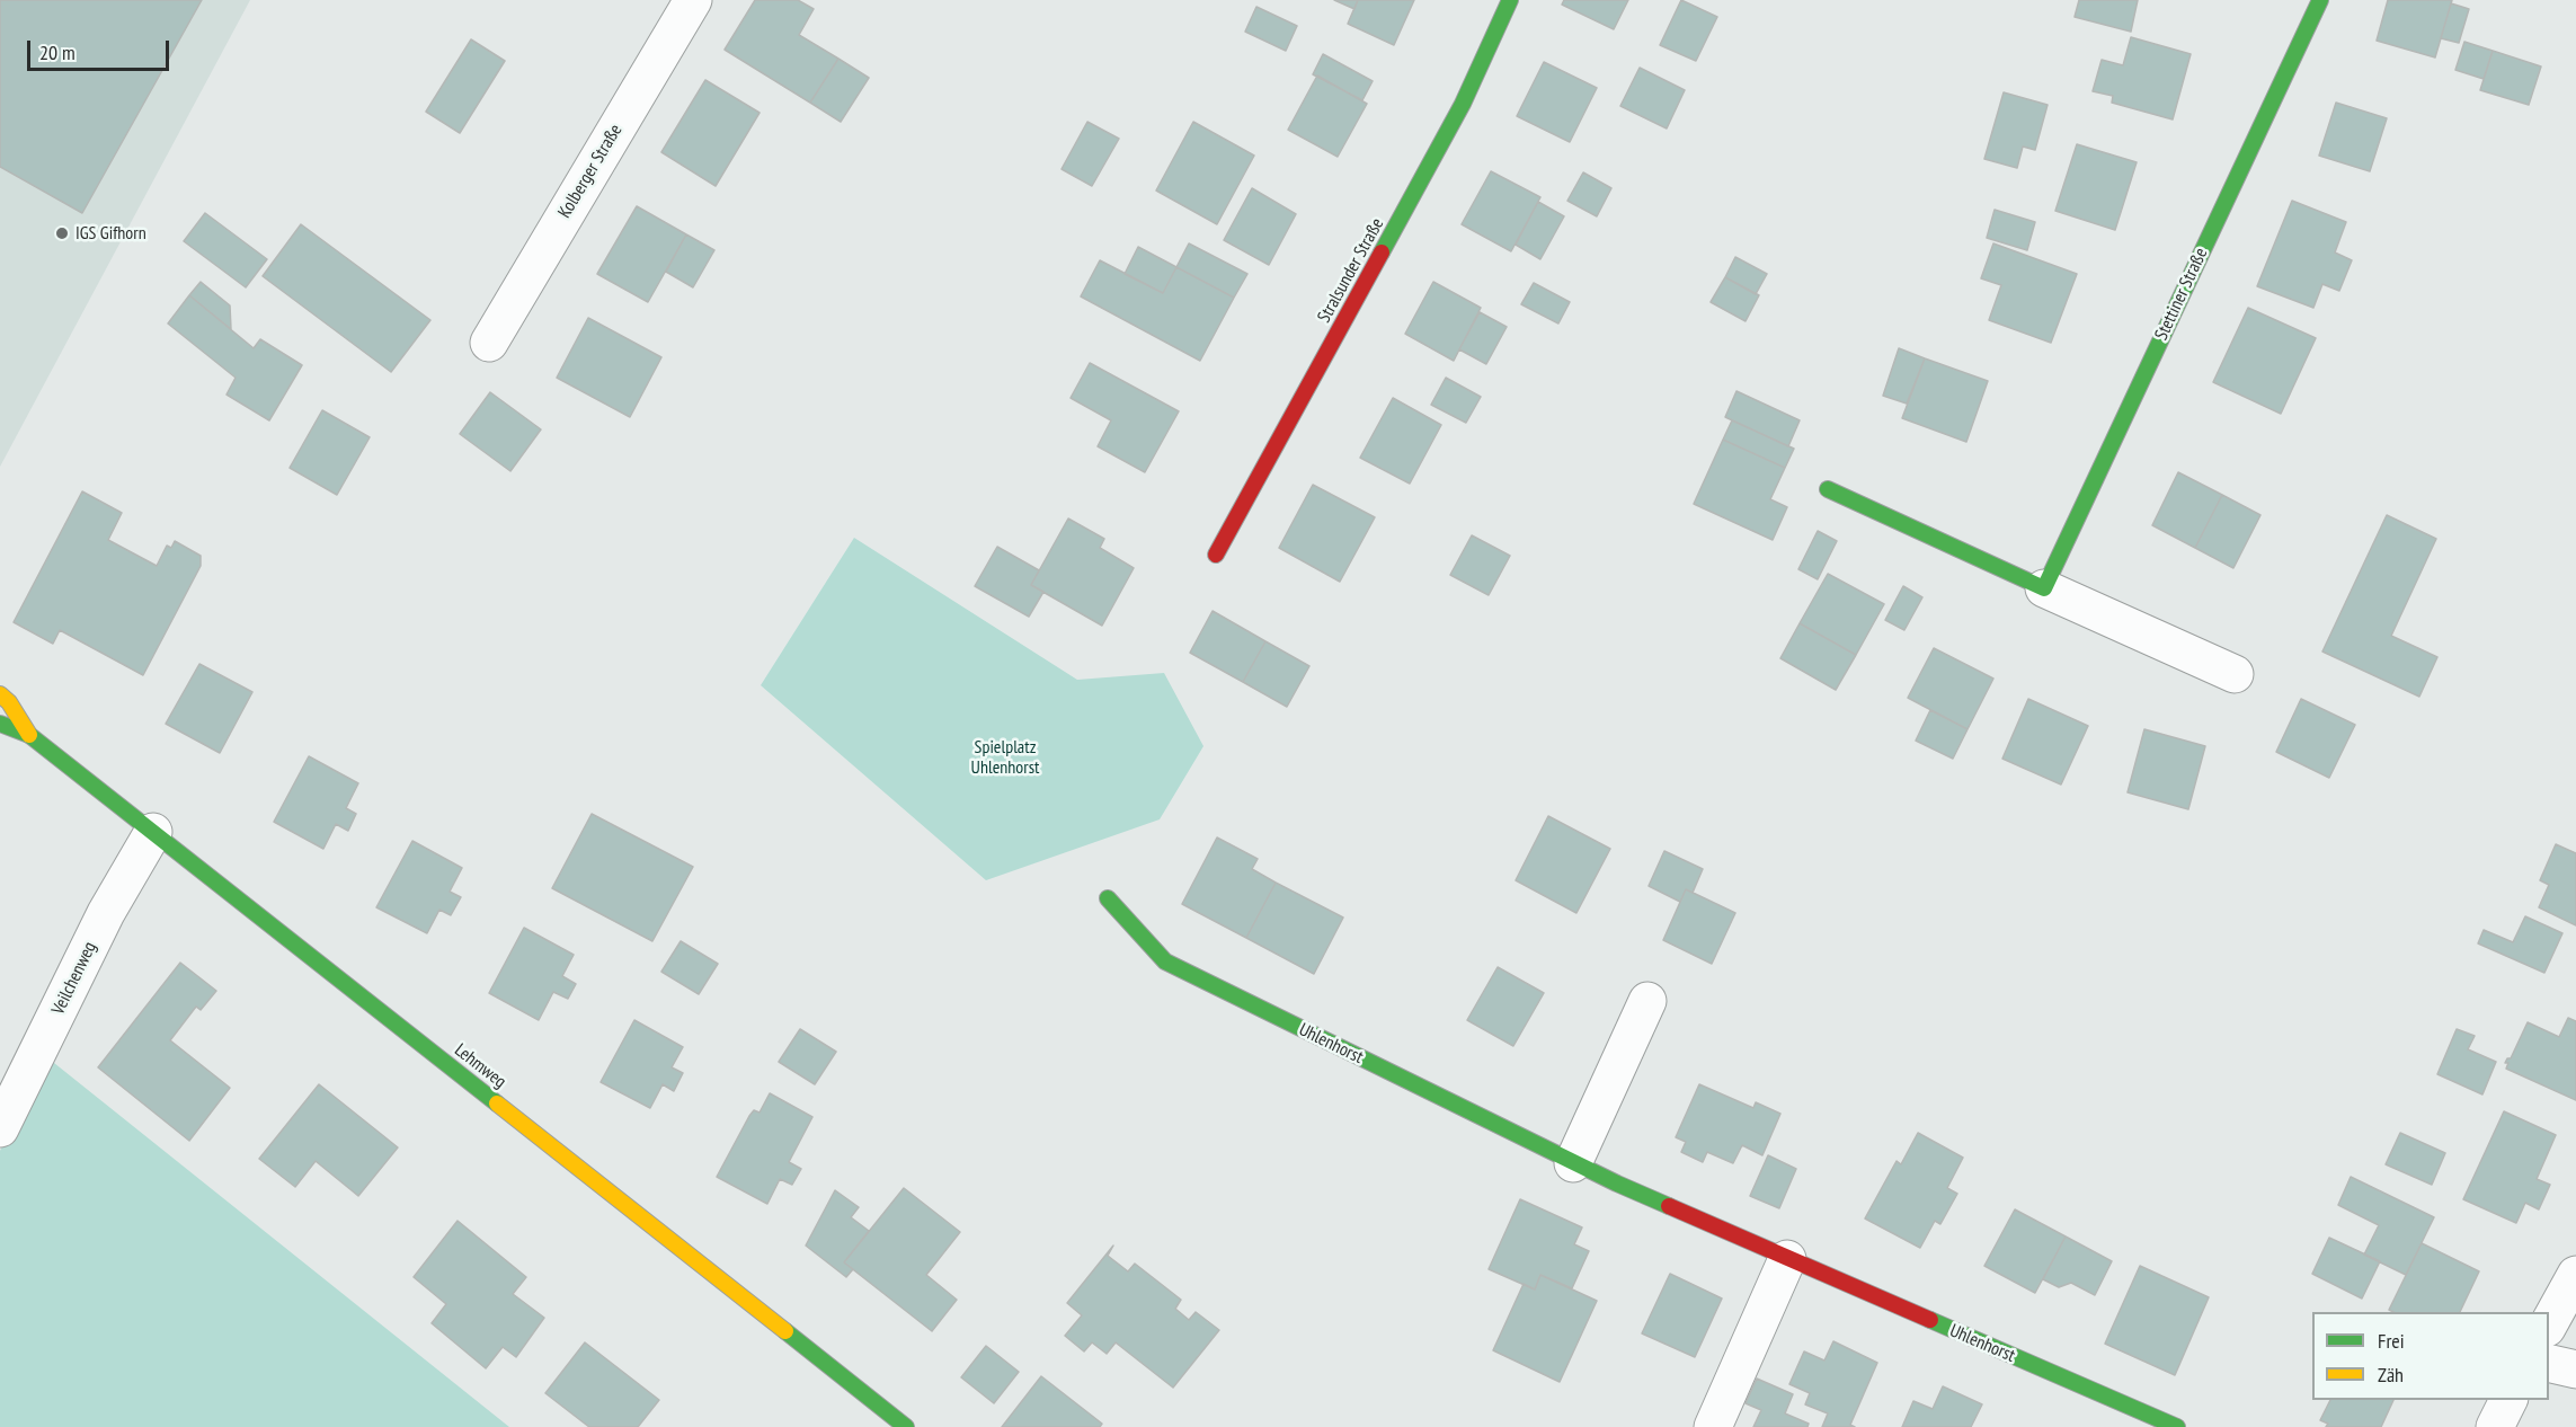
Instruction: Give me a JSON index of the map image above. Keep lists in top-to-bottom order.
{
  "streets": {
    "street": [
      "Kolberger Straße",
      "Stralsunder Straße",
      "Stettiner Straße",
      "Veilchenweg",
      "Uhlenhorst",
      "Lehmweg"
    ]
  },
  "crossings": [
    ["Veilchenweg", "Lehmweg"]
  ],
  "parks": ["Spielplatz Uhlenhorst"],
  "places": ["IGS Gifhorn"],
  "legend": ["Frei", "Zäh"],
  "scale_bar": "20 m"
}
